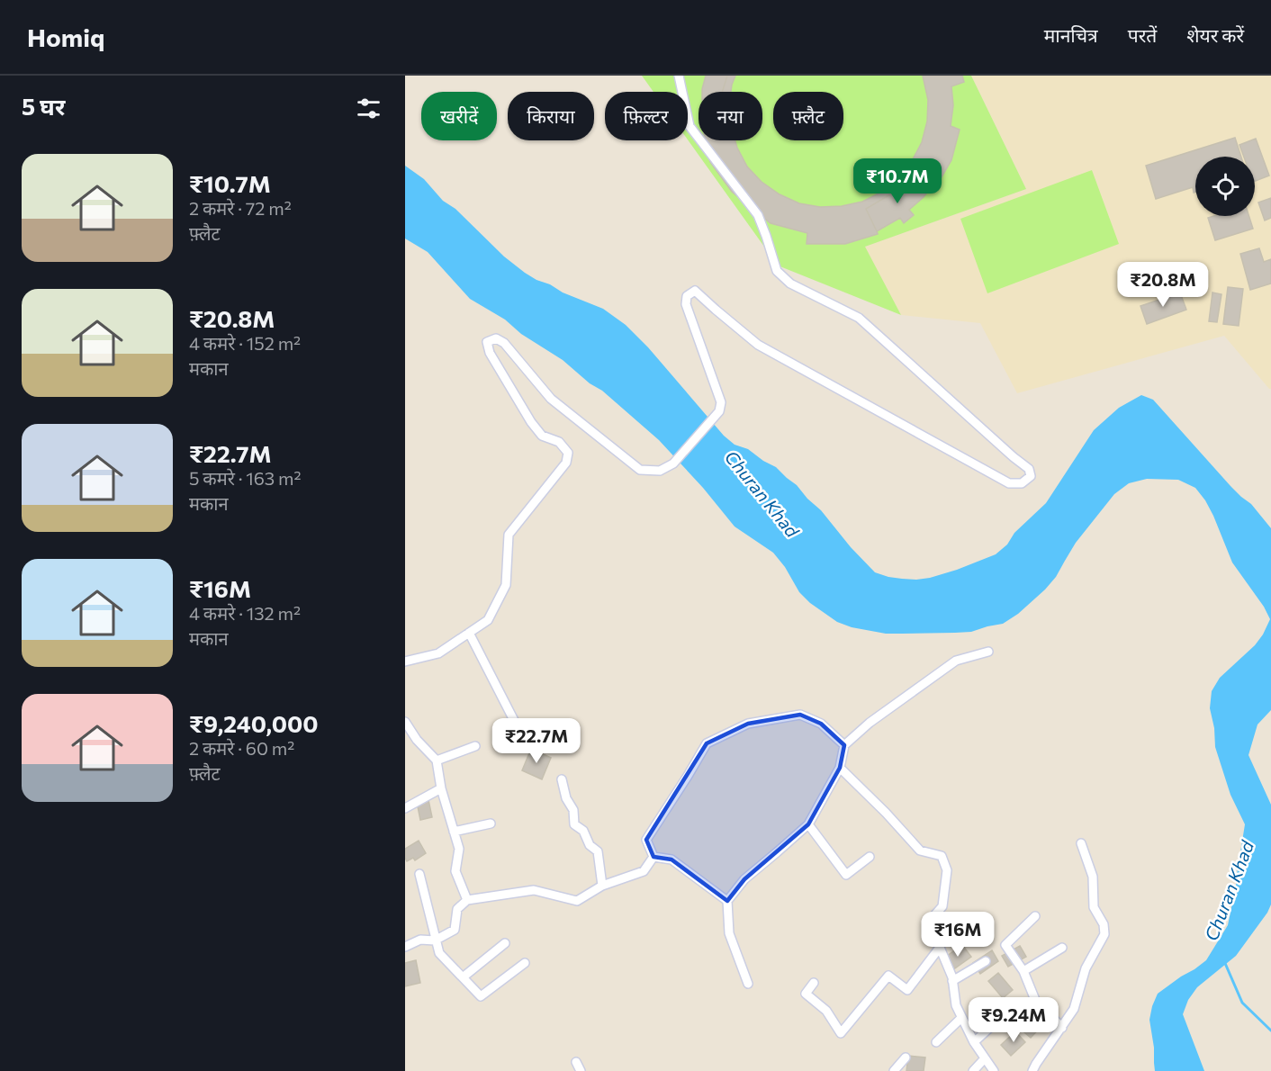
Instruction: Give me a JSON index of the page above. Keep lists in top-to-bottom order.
{
  "water": ["Churan Khad"],
  "page": {
    "header": "Homiq",
    "nav": ["मानचित्र", "परतें", "शेयर करें"],
    "heading": "5 घर",
    "chip": [
      "खरीदें",
      "किराया",
      "फ़िल्टर",
      "नया",
      "फ़्लैट"
    ],
    "list": [
      {
        "name": "₹10.7M",
        "note": "2 कमरे · 72 m² · फ़्लैट"
      },
      {
        "name": "₹20.8M",
        "note": "4 कमरे · 152 m² · मकान"
      },
      {
        "name": "₹22.7M",
        "note": "5 कमरे · 163 m² · मकान"
      },
      {
        "name": "₹16M",
        "note": "4 कमरे · 132 m² · मकान"
      },
      {
        "name": "₹9,240,000",
        "note": "2 कमरे · 60 m² · फ़्लैट"
      }
    ],
    "price": [
      "₹10.7M",
      "₹20.8M",
      "₹22.7M",
      "₹16M",
      "₹9.24M"
    ]
  }
}
